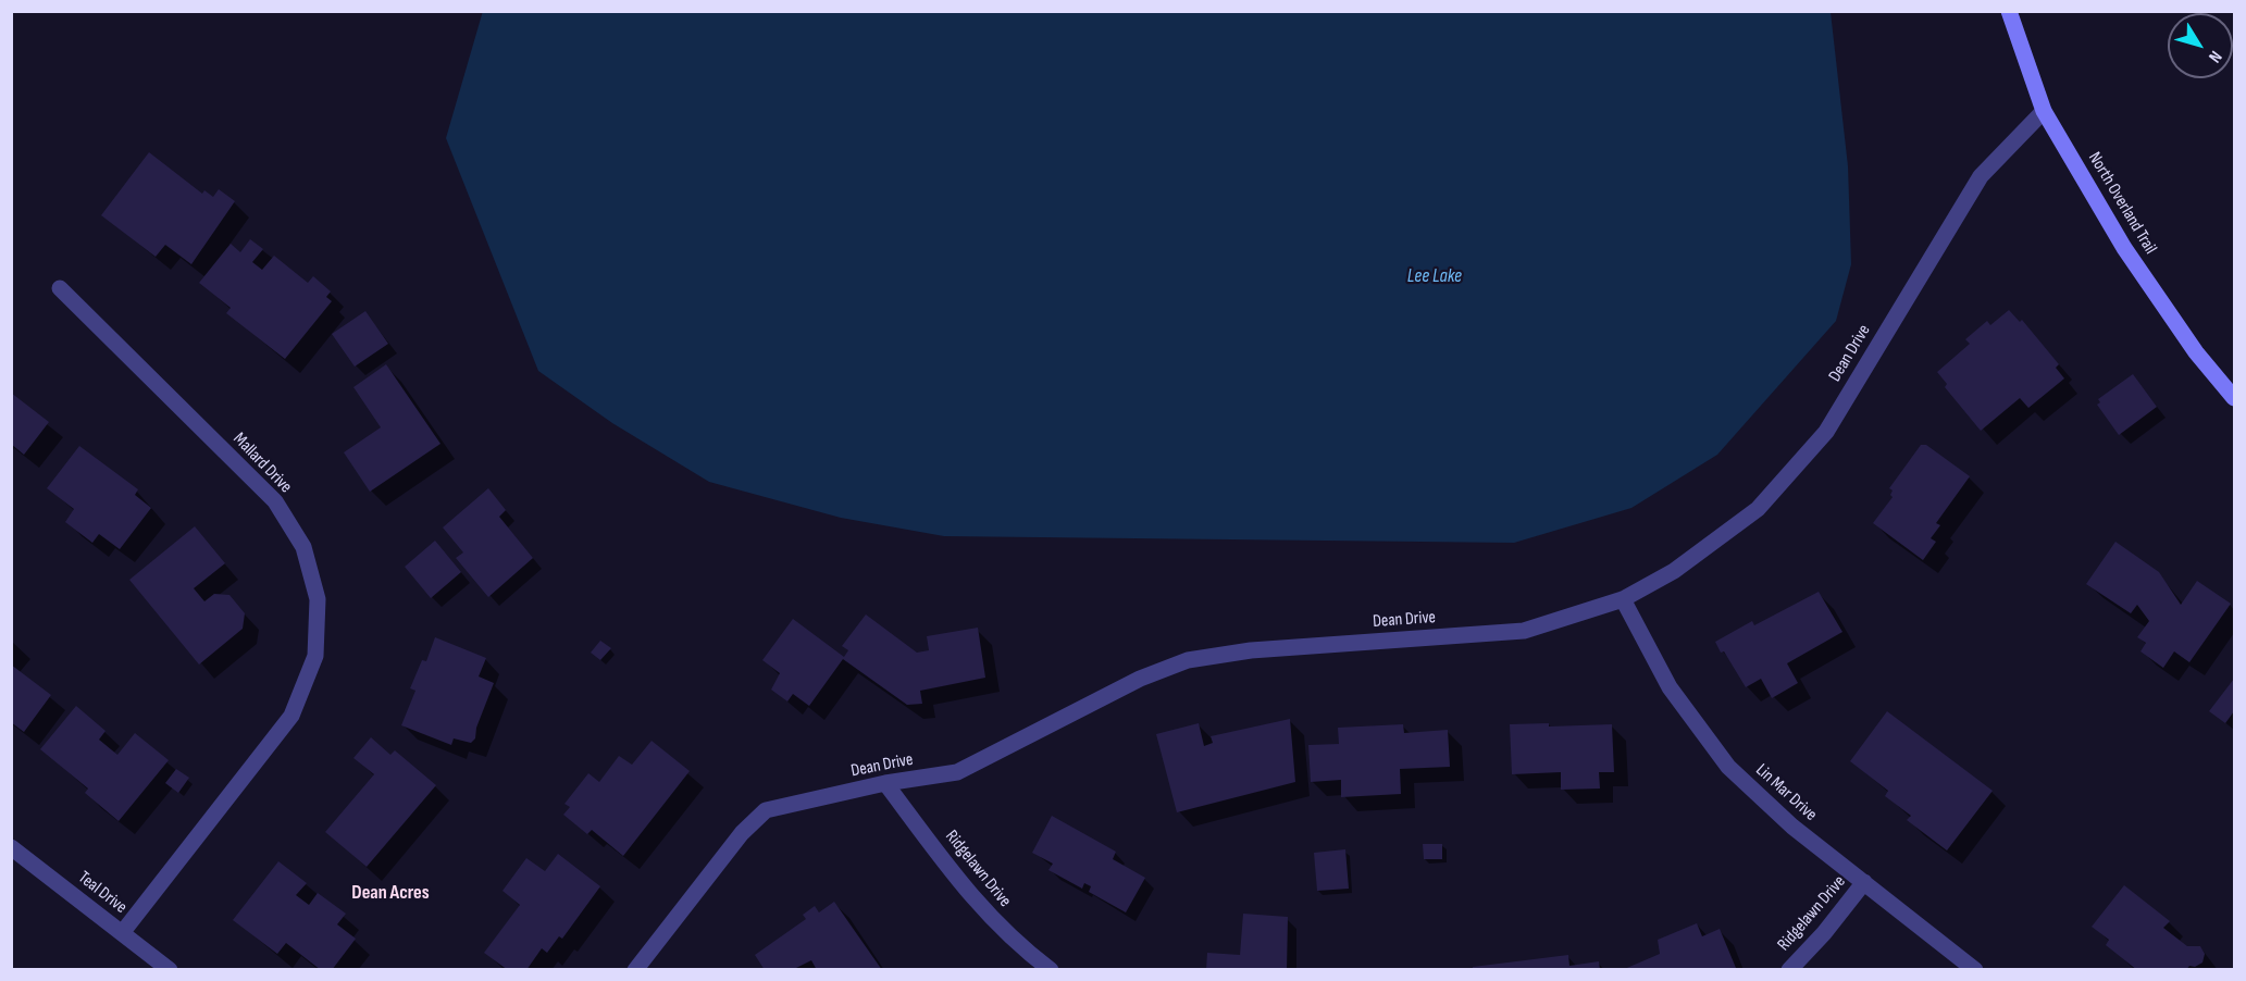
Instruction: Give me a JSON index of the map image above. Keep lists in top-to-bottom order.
{
  "streets": {
    "main road": ["North Overland Trail"],
    "street": [
      "Dean Drive",
      "Mallard Drive",
      "Lin Mar Drive",
      "Ridgelawn Drive",
      "Teal Drive"
    ]
  },
  "crossings": [
    ["North Overland Trail", "Dean Drive"],
    ["Dean Drive", "Lin Mar Drive"],
    ["Dean Drive", "Ridgelawn Drive"],
    ["Mallard Drive", "Teal Drive"],
    ["Lin Mar Drive", "Ridgelawn Drive"]
  ],
  "districts": ["Dean Acres"],
  "water": ["Lee Lake"],
  "north": "bottom right"
}
